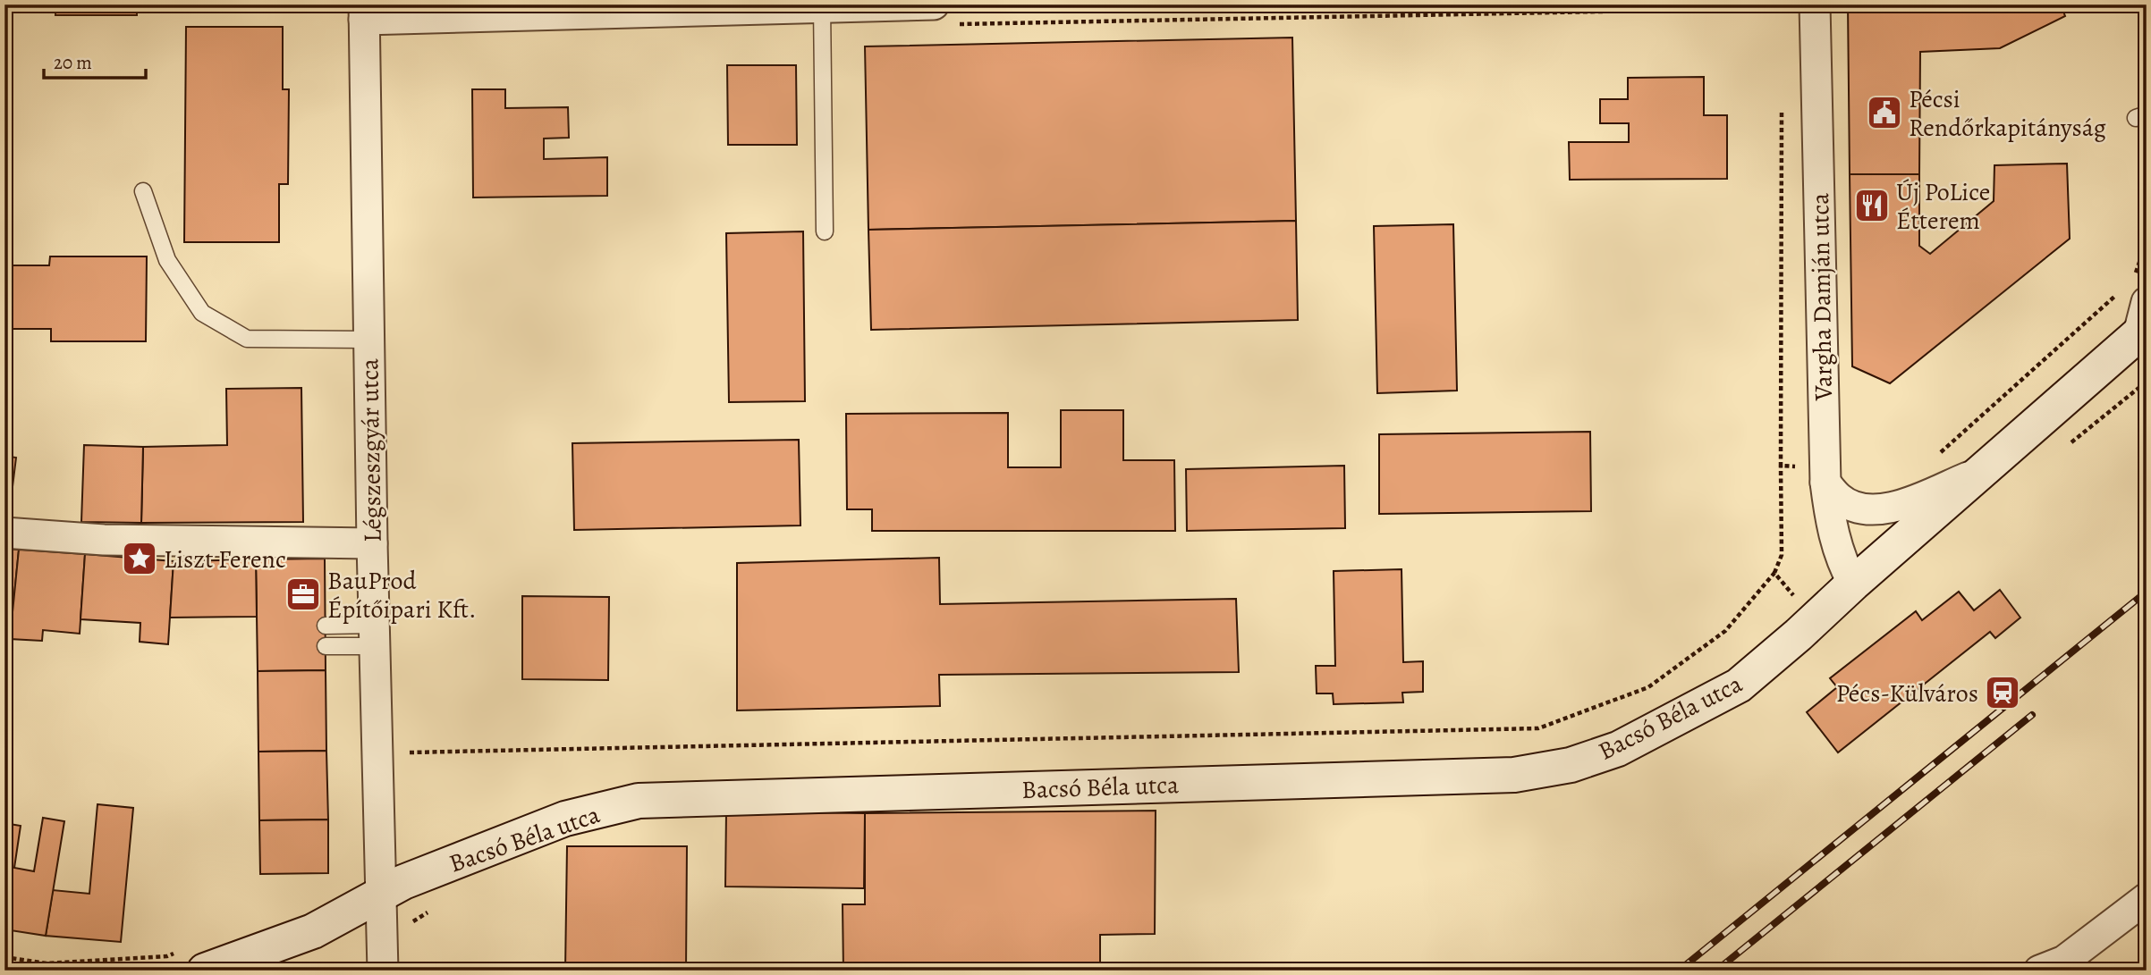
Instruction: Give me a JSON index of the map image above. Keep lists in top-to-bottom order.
{
  "streets": {
    "street": ["Vargha Damján utca", "Légszeszgyár utca", "Bacsó Béla utca"]
  },
  "crossings": [
    ["Vargha Damján utca", "Bacsó Béla utca"],
    ["Légszeszgyár utca", "Bacsó Béla utca"]
  ],
  "places": {
    "public building": ["Pécsi Rendőrkapitányság"],
    "restaurant": ["Új PoLice Étterem"],
    "place": ["Liszt Ferenc"],
    "office": ["BauProd Építőipari Kft."],
    "station": ["Pécs-Külváros"]
  },
  "scale_bar": "20 m"
}
